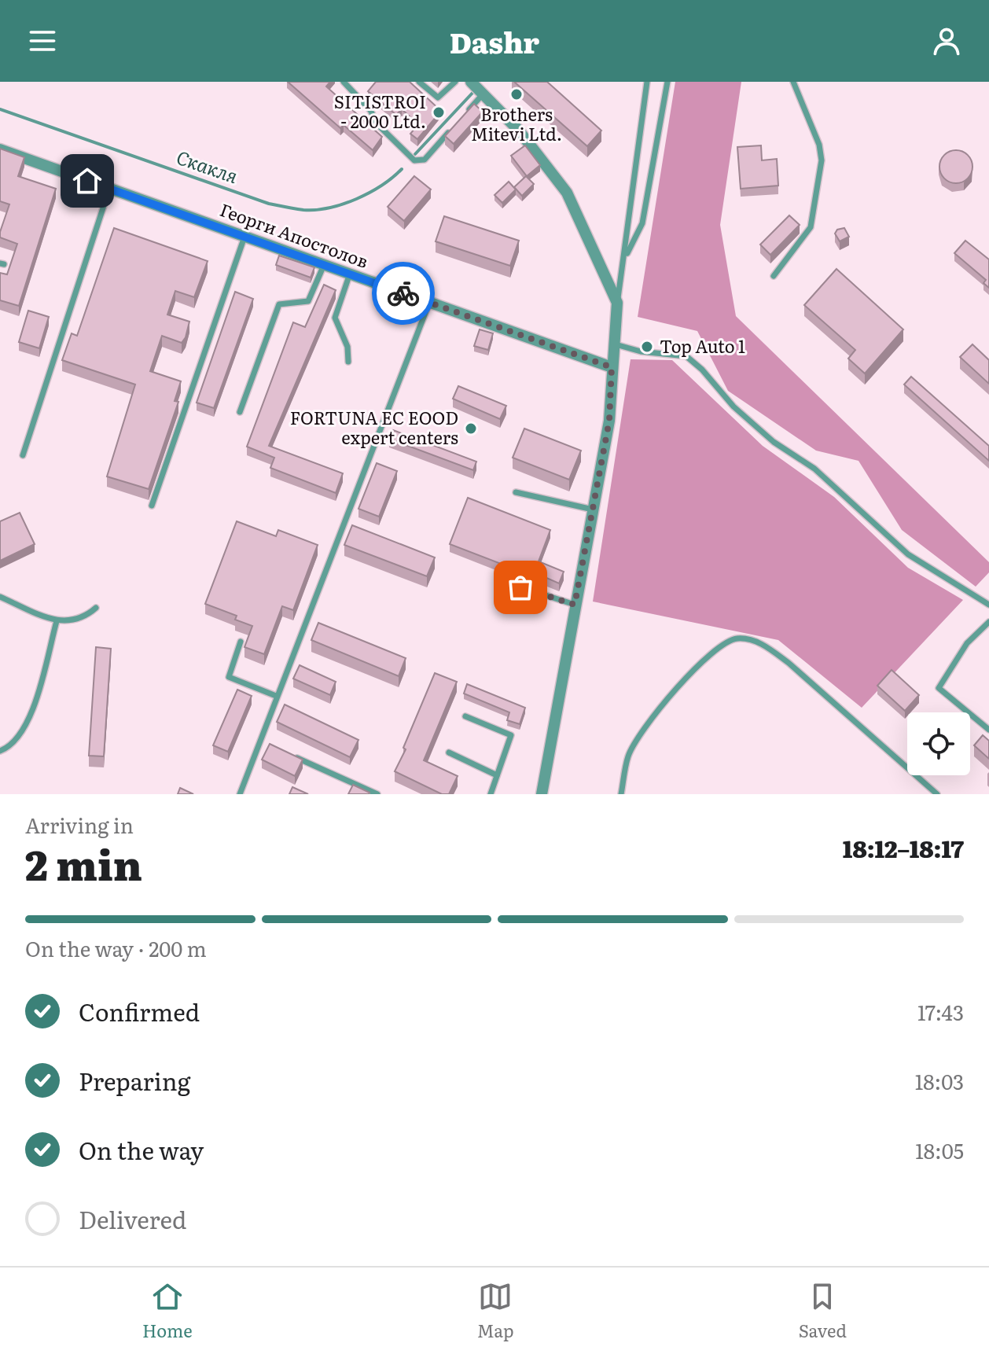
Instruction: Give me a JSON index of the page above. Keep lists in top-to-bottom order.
{
  "streets": {
    "street": ["Георги Апостолов"]
  },
  "water": ["Скакля"],
  "places": [
    "Brothers Mitevi Ltd.",
    "SITISTROI - 2000 Ltd.",
    "Top Auto 1",
    "FORTUNA EC EOOD expert centers"
  ],
  "page": {
    "header": "Dashr",
    "heading": ["2 min", "Arriving in", "18:12–18:17"],
    "bar": "On the way · 200 m",
    "list": [
      ["Confirmed", "17:43"],
      ["Preparing", "18:03"],
      ["On the way", "18:05"],
      "Delivered"
    ],
    "tabs": ["Home", "Map", "Saved"]
  }
}
